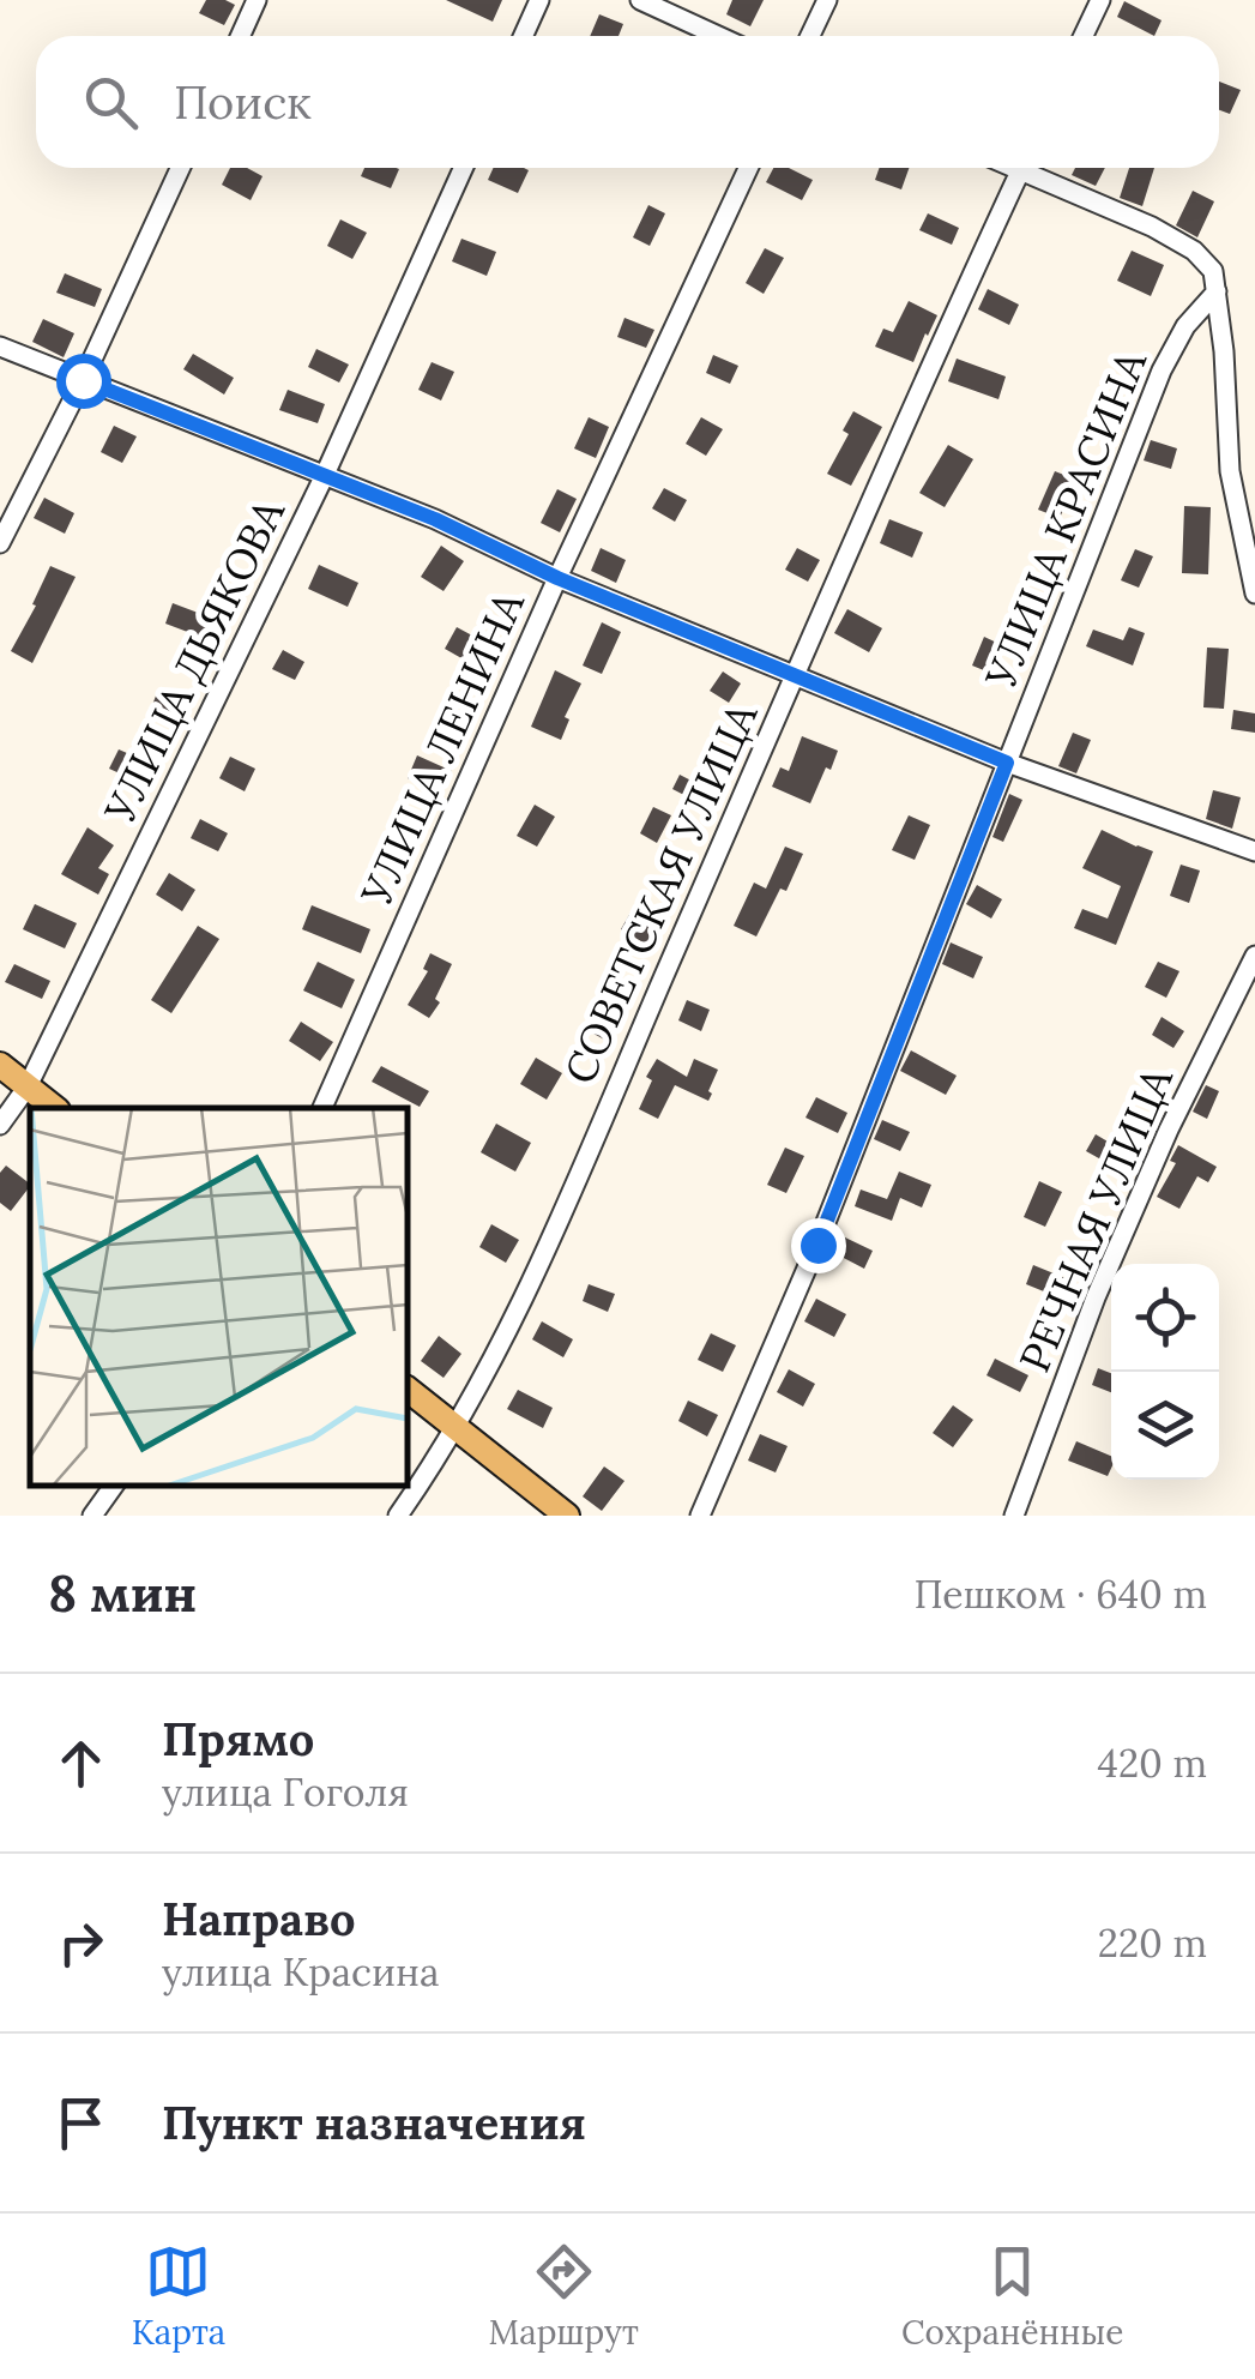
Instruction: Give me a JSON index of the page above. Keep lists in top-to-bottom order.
{
  "streets": {
    "street": [
      "УЛИЦА КРАСИНА",
      "УЛИЦА ДЬЯКОВА",
      "УЛИЦА ЛЕНИНА",
      "СОВЕТСКАЯ УЛИЦА",
      "РЕЧНАЯ УЛИЦА"
    ]
  },
  "page": {
    "search": "Поиск",
    "heading": ["8 мин", "Пешком · 640 m"],
    "list": [
      ["Прямо", "улица Гоголя", "420 m"],
      ["Направо", "улица Красина", "220 m"],
      "Пункт назначения"
    ],
    "nav": ["Карта", "Маршрут", "Сохранённые"]
  }
}
